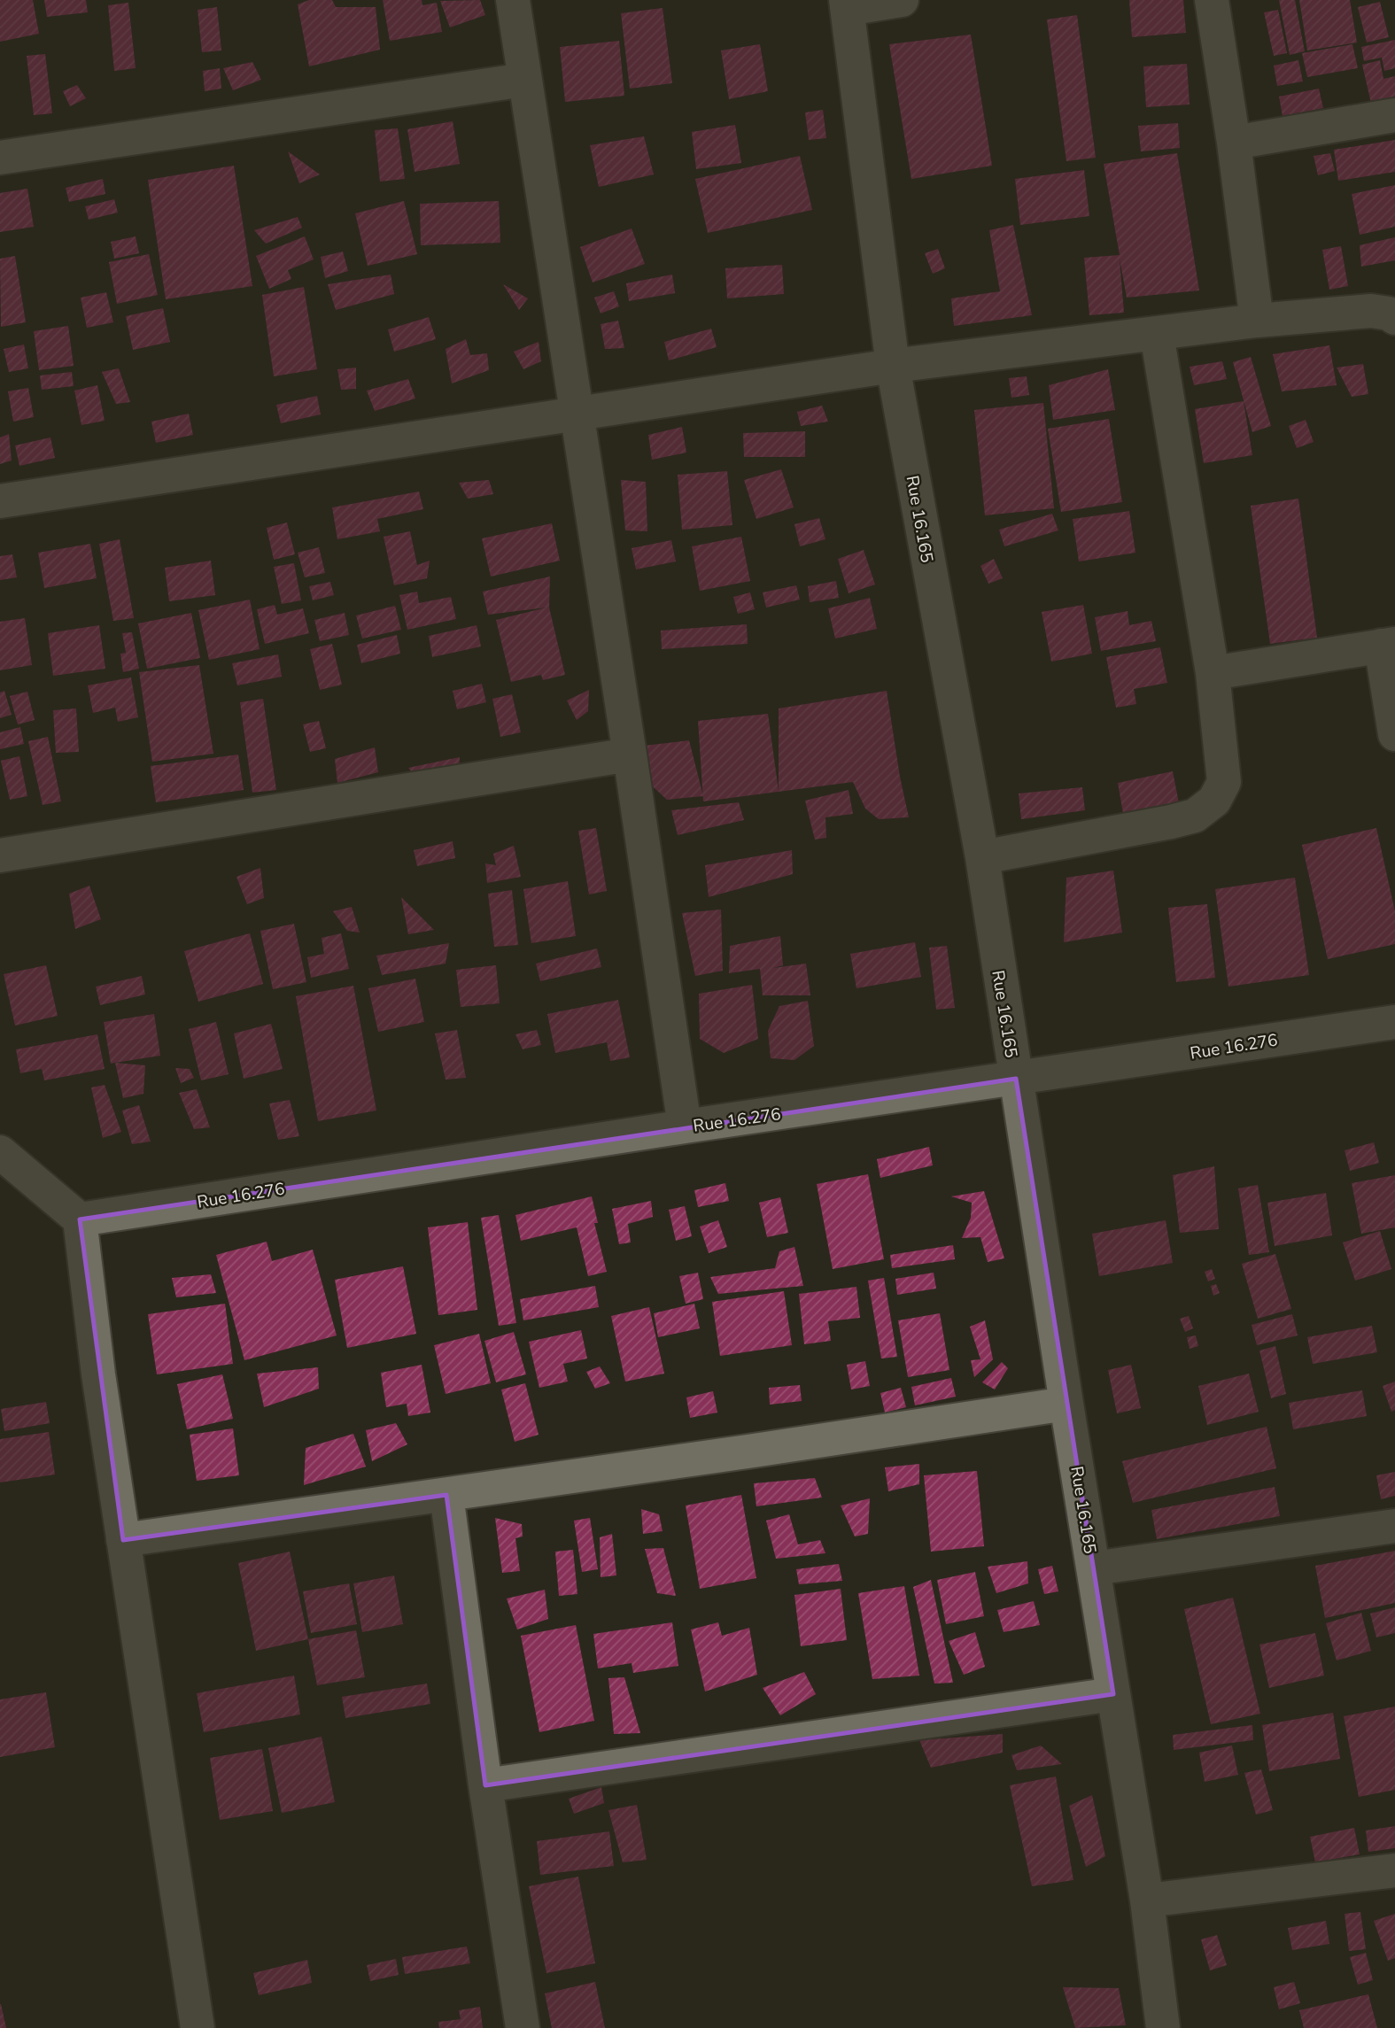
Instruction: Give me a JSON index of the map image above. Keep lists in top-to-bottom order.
{
  "streets": {
    "street": ["Rue 16.165", "Rue 16.276"]
  },
  "crossings": [
    ["Rue 16.165", "Rue 16.276"]
  ]
}
